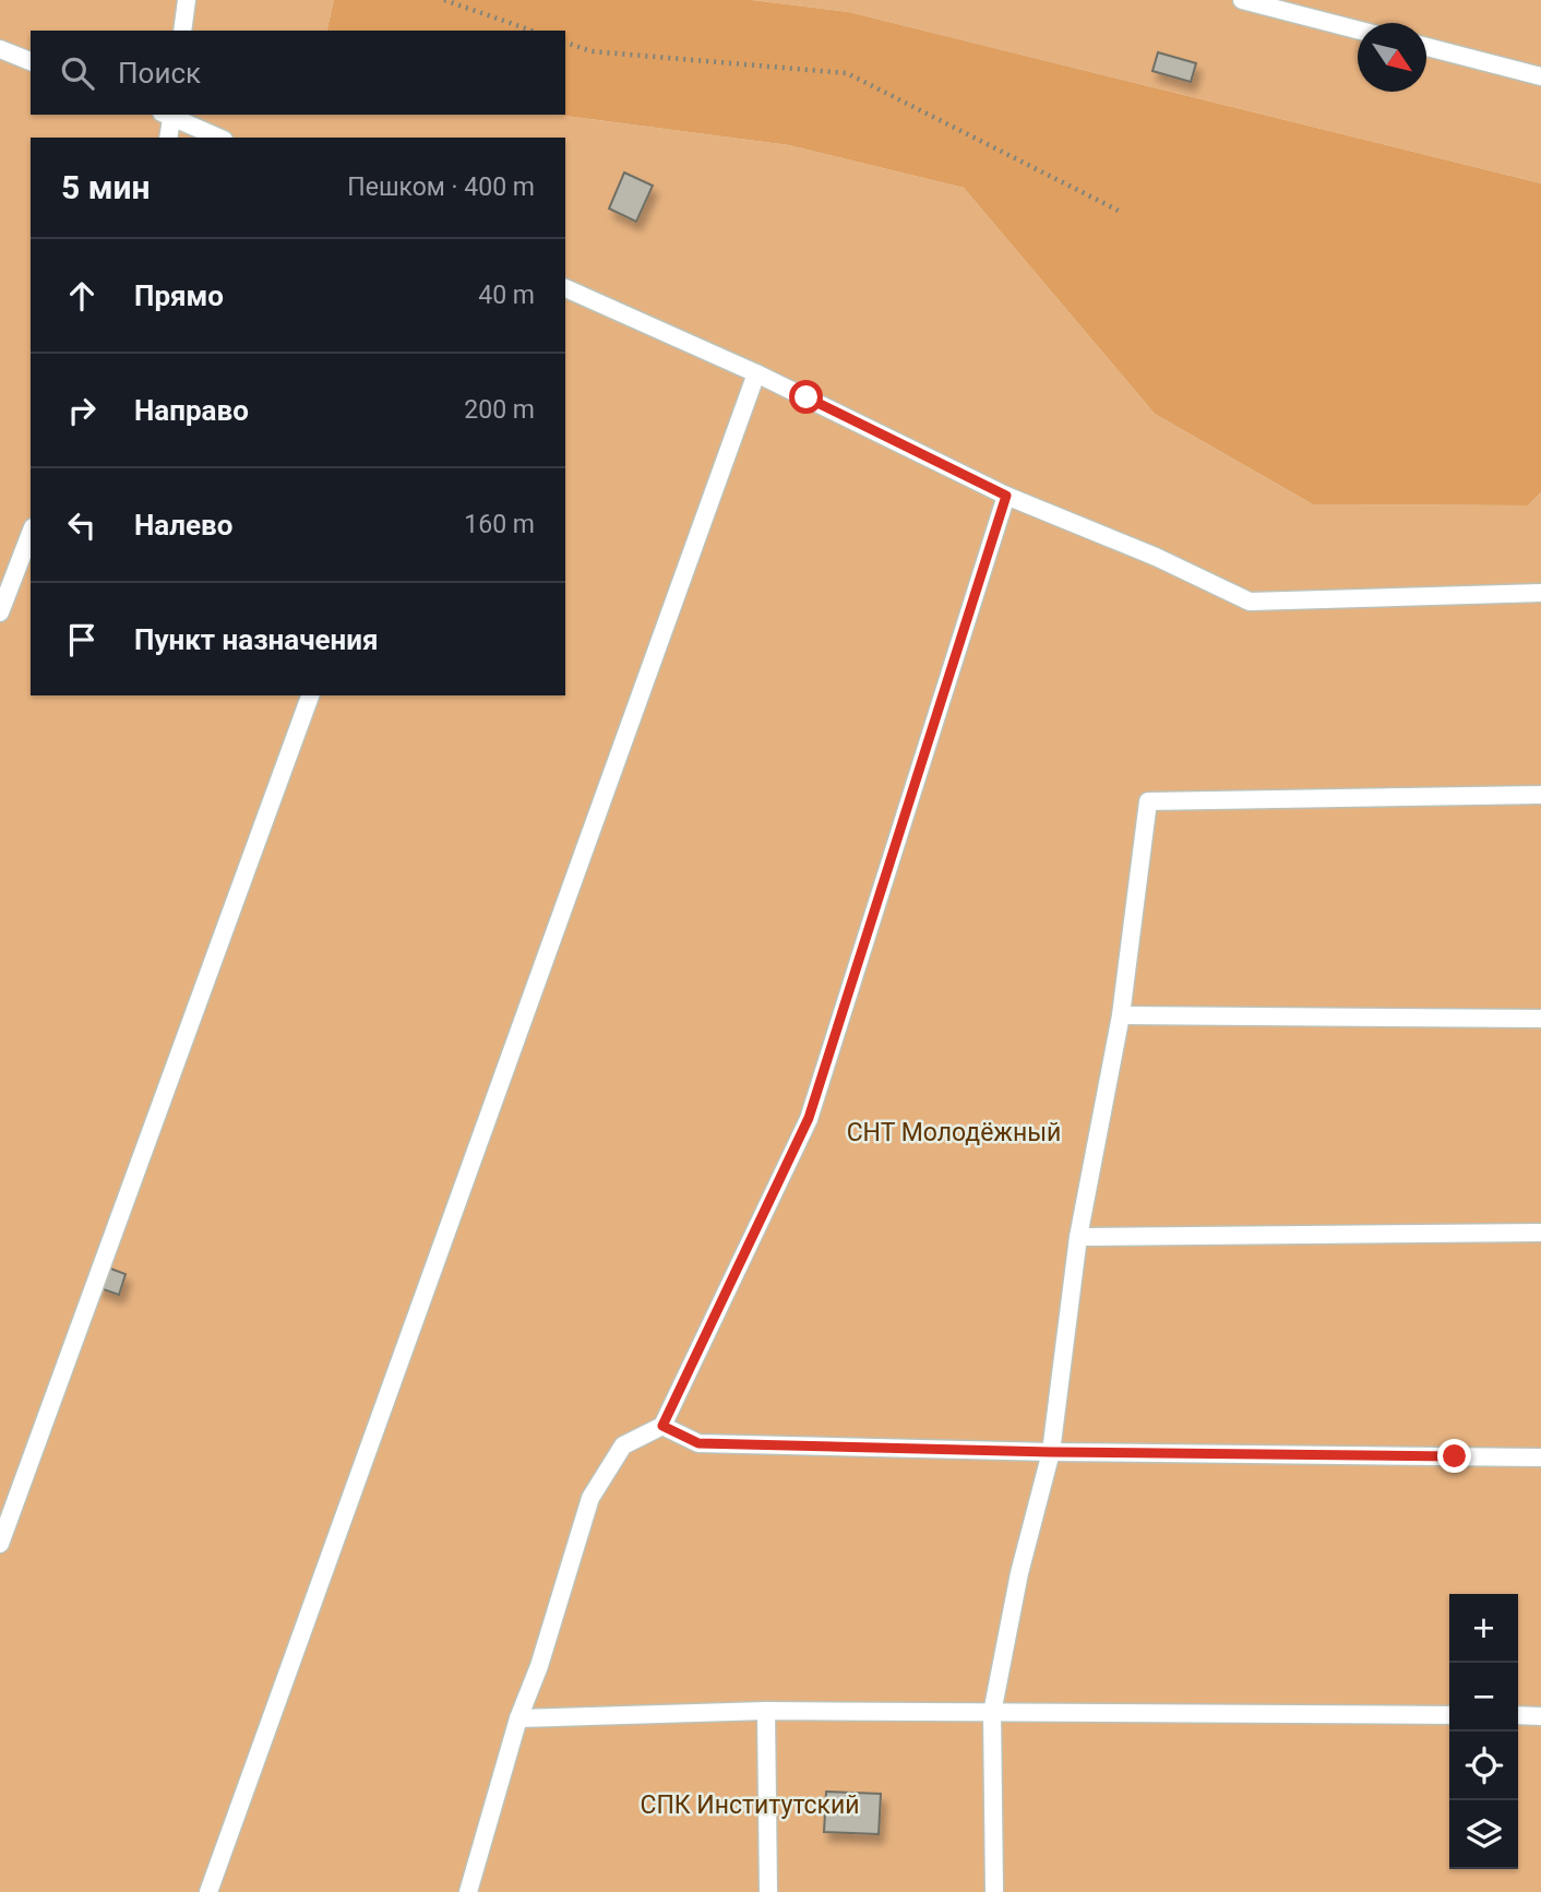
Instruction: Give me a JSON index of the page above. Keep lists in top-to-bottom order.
{
  "parks": ["СНТ Молодёжный", "СПК Институтский"],
  "north": "bottom right",
  "page": {
    "search": "Поиск",
    "heading": ["5 мин", "Пешком · 400 m"],
    "list": [
      ["Прямо", "40 m"],
      ["Направо", "200 m"],
      ["Налево", "160 m"],
      "Пункт назначения"
    ],
    "map_buttons": ["+", "−"]
  }
}
